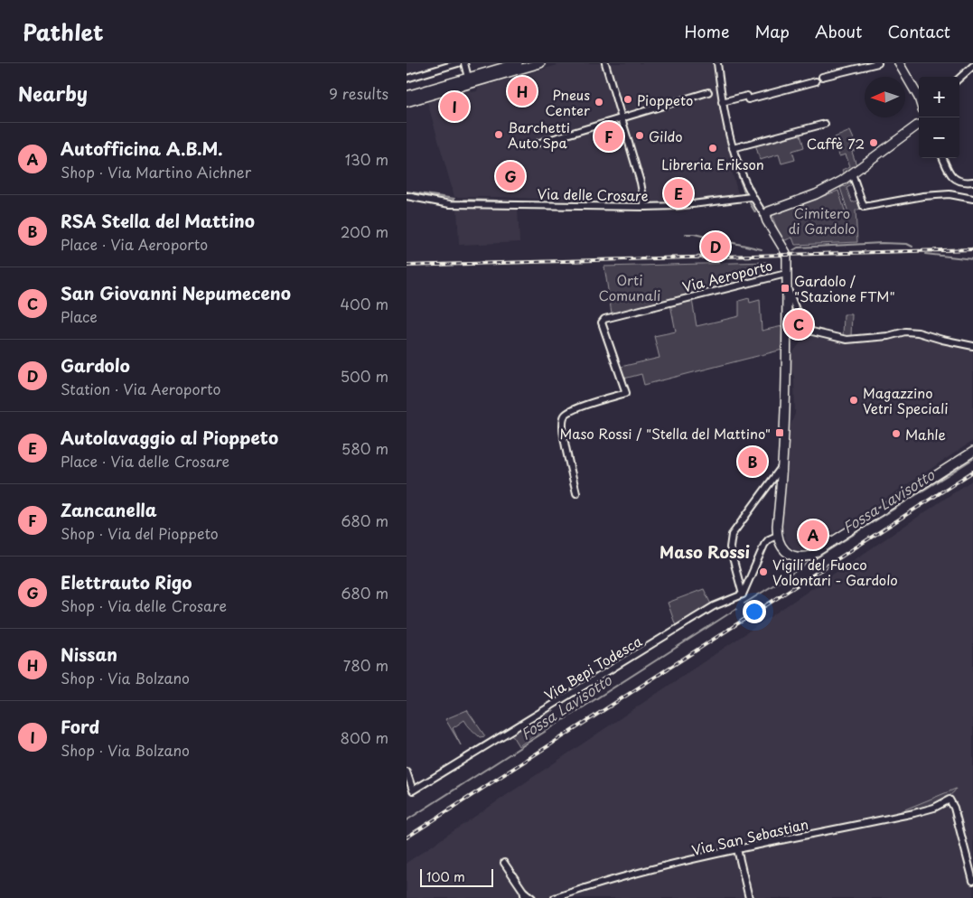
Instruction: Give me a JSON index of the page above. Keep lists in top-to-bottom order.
{
  "streets": {
    "street": [
      "Via delle Crosare",
      "Via Aeroporto",
      "Via Bepi Todesca",
      "Via San Sebastian"
    ]
  },
  "crossings": [
    ["Via delle Crosare", "Via Aeroporto"]
  ],
  "districts": ["Maso Rossi"],
  "water": ["Fossa Lavisotto"],
  "parks": ["Cimitero di Gardolo", "Orti Comunali"],
  "places": {
    "other": [
      "Pioppeto",
      "Pneus Center",
      "Barchetti Auto Spa",
      "Gildo",
      "Caffè 72",
      "Libreria Erikson",
      "Magazzino Vetri Speciali",
      "Mahle",
      "Vigili del Fuoco Volontari - Gardolo"
    ],
    "transit": ["Gardolo / \"Stazione FTM\"", "Maso Rossi / \"Stella del Mattino\""]
  },
  "scale_bar": "100 m",
  "north": "left",
  "page": {
    "header": "Pathlet",
    "nav": [
      "Home",
      "Map",
      "About",
      "Contact"
    ],
    "heading": ["Nearby", "9 results"],
    "pins": [
      "H",
      "I",
      "F",
      "G",
      "E",
      "D",
      "C",
      "B",
      "A"
    ],
    "map_buttons": ["+", "−"],
    "list": [
      {
        "mark": "A",
        "name": "Autofficina A.B.M.",
        "note": "Shop · Via Martino Aichner",
        "value": "130 m"
      },
      {
        "mark": "B",
        "name": "RSA Stella del Mattino",
        "note": "Place · Via Aeroporto",
        "value": "200 m"
      },
      {
        "mark": "C",
        "name": "San Giovanni Nepumeceno",
        "note": "Place",
        "value": "400 m"
      },
      {
        "mark": "D",
        "name": "Gardolo",
        "note": "Station · Via Aeroporto",
        "value": "500 m"
      },
      {
        "mark": "E",
        "name": "Autolavaggio al Pioppeto",
        "note": "Place · Via delle Crosare",
        "value": "580 m"
      },
      {
        "mark": "F",
        "name": "Zancanella",
        "note": "Shop · Via del Pioppeto",
        "value": "680 m"
      },
      {
        "mark": "G",
        "name": "Elettrauto Rigo",
        "note": "Shop · Via delle Crosare",
        "value": "680 m"
      },
      {
        "mark": "H",
        "name": "Nissan",
        "note": "Shop · Via Bolzano",
        "value": "780 m"
      },
      {
        "mark": "I",
        "name": "Ford",
        "note": "Shop · Via Bolzano",
        "value": "800 m"
      }
    ],
    "scale": "100 m"
  }
}
